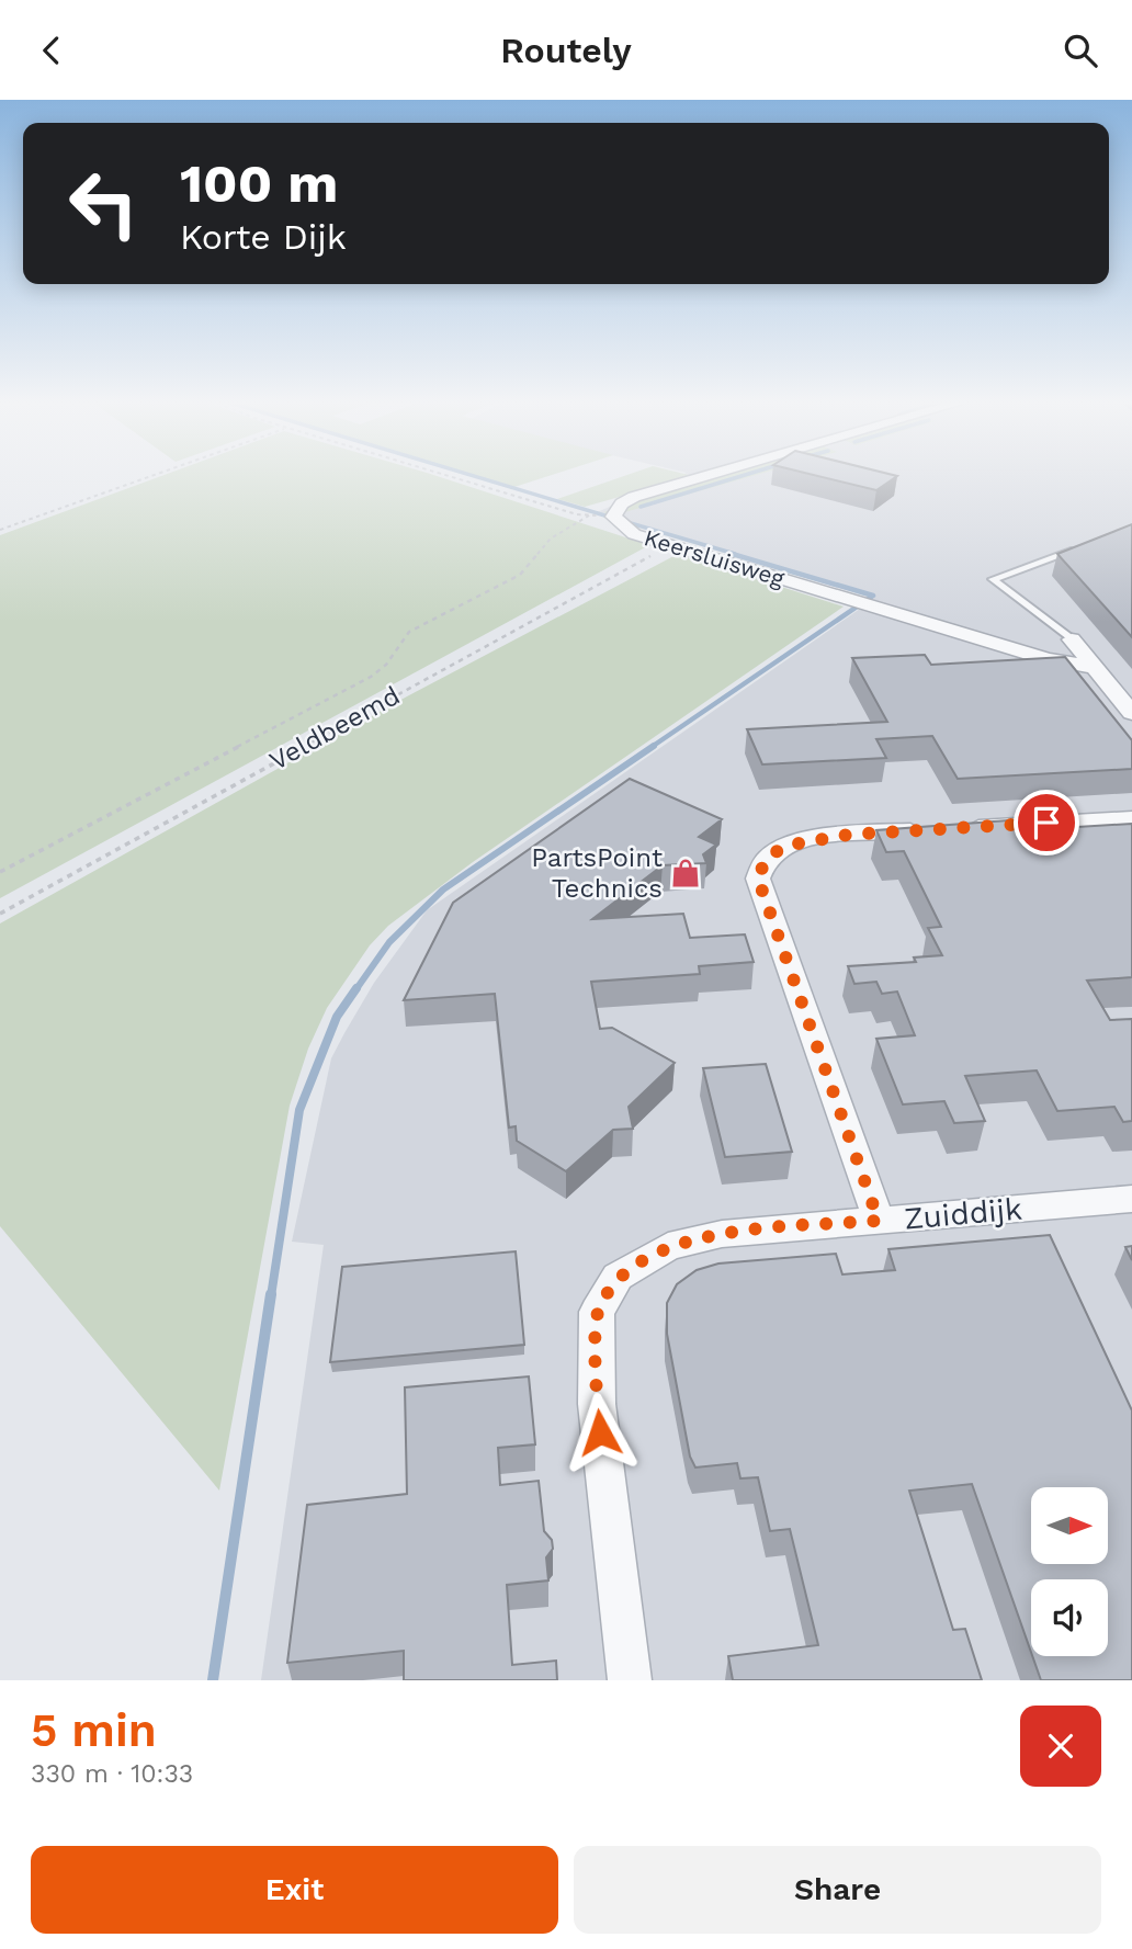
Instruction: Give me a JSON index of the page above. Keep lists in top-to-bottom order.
{
  "streets": {
    "street": ["Keersluisweg", "Zuiddijk"],
    "path": ["Veldbeemd"]
  },
  "crossings": [
    ["Keersluisweg", "Veldbeemd"]
  ],
  "places": {
    "shop": ["PartsPoint Technics"]
  },
  "north": "right",
  "page": {
    "header": "Routely",
    "turn": ["100 m", "Korte Dijk"],
    "heading": ["5 min", "330 m · 10:33"],
    "buttons": ["Exit", "Share"]
  }
}
